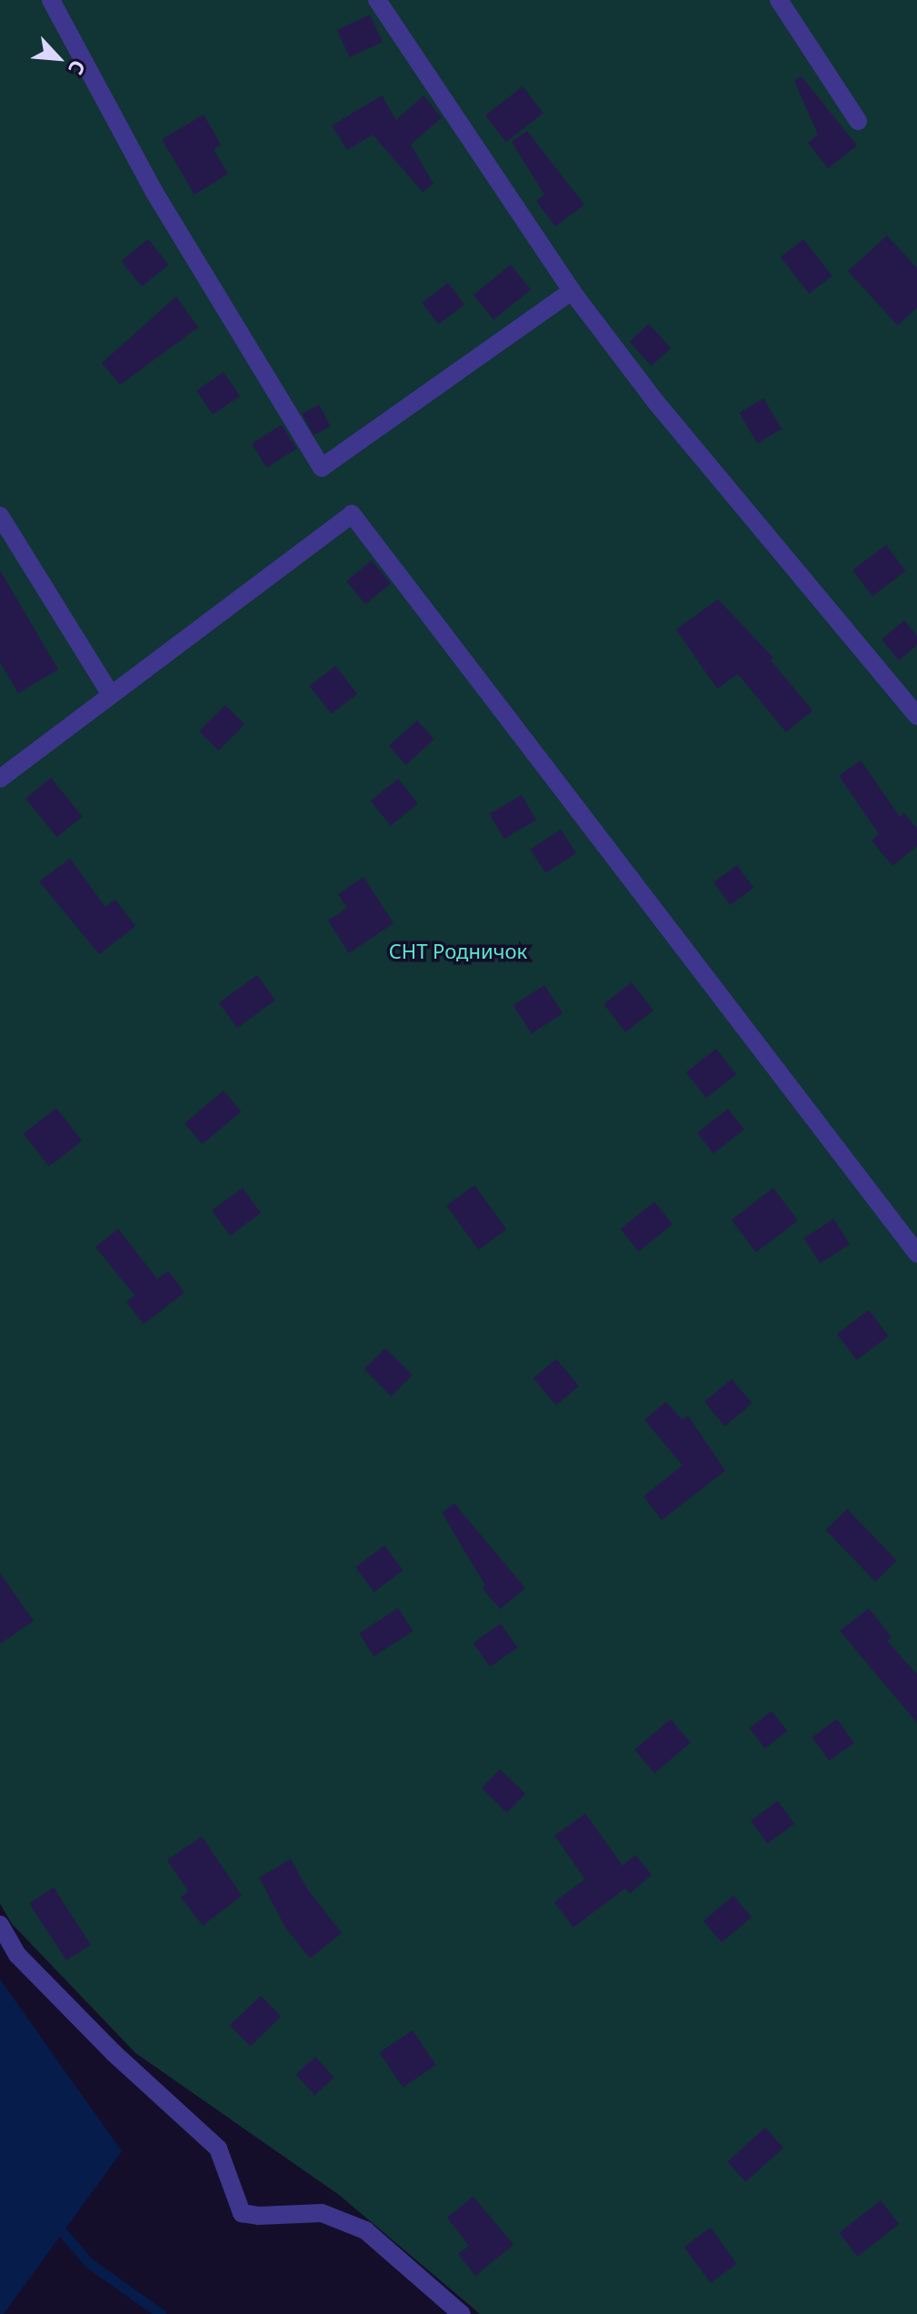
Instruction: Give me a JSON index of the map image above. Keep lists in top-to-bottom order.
{
  "parks": ["СНТ Родничок"],
  "north": "bottom right"
}
